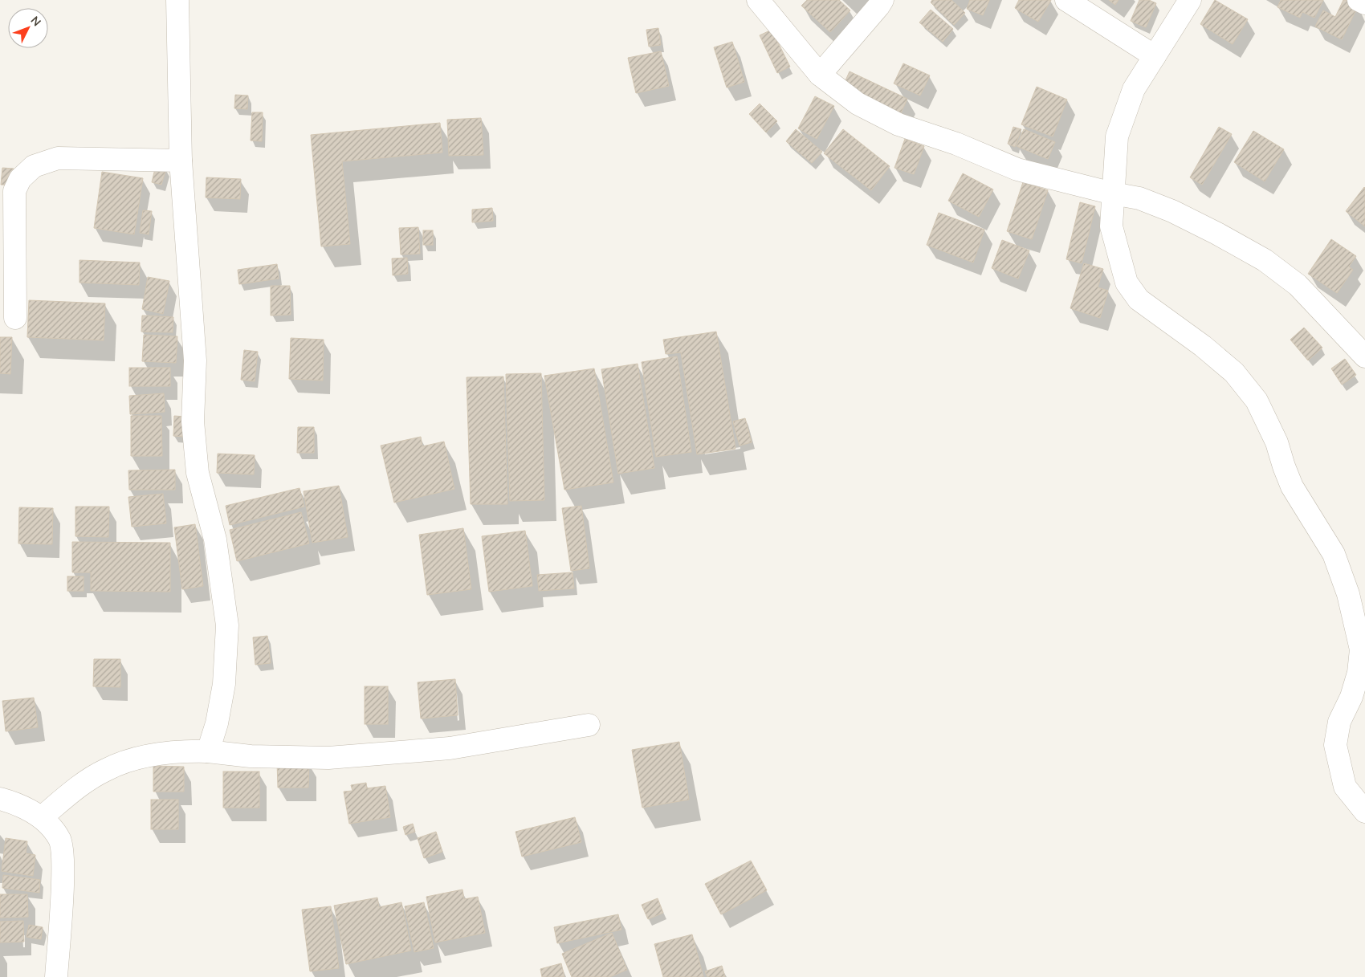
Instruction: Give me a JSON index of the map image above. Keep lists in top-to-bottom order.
{
  "north": "top right"
}
